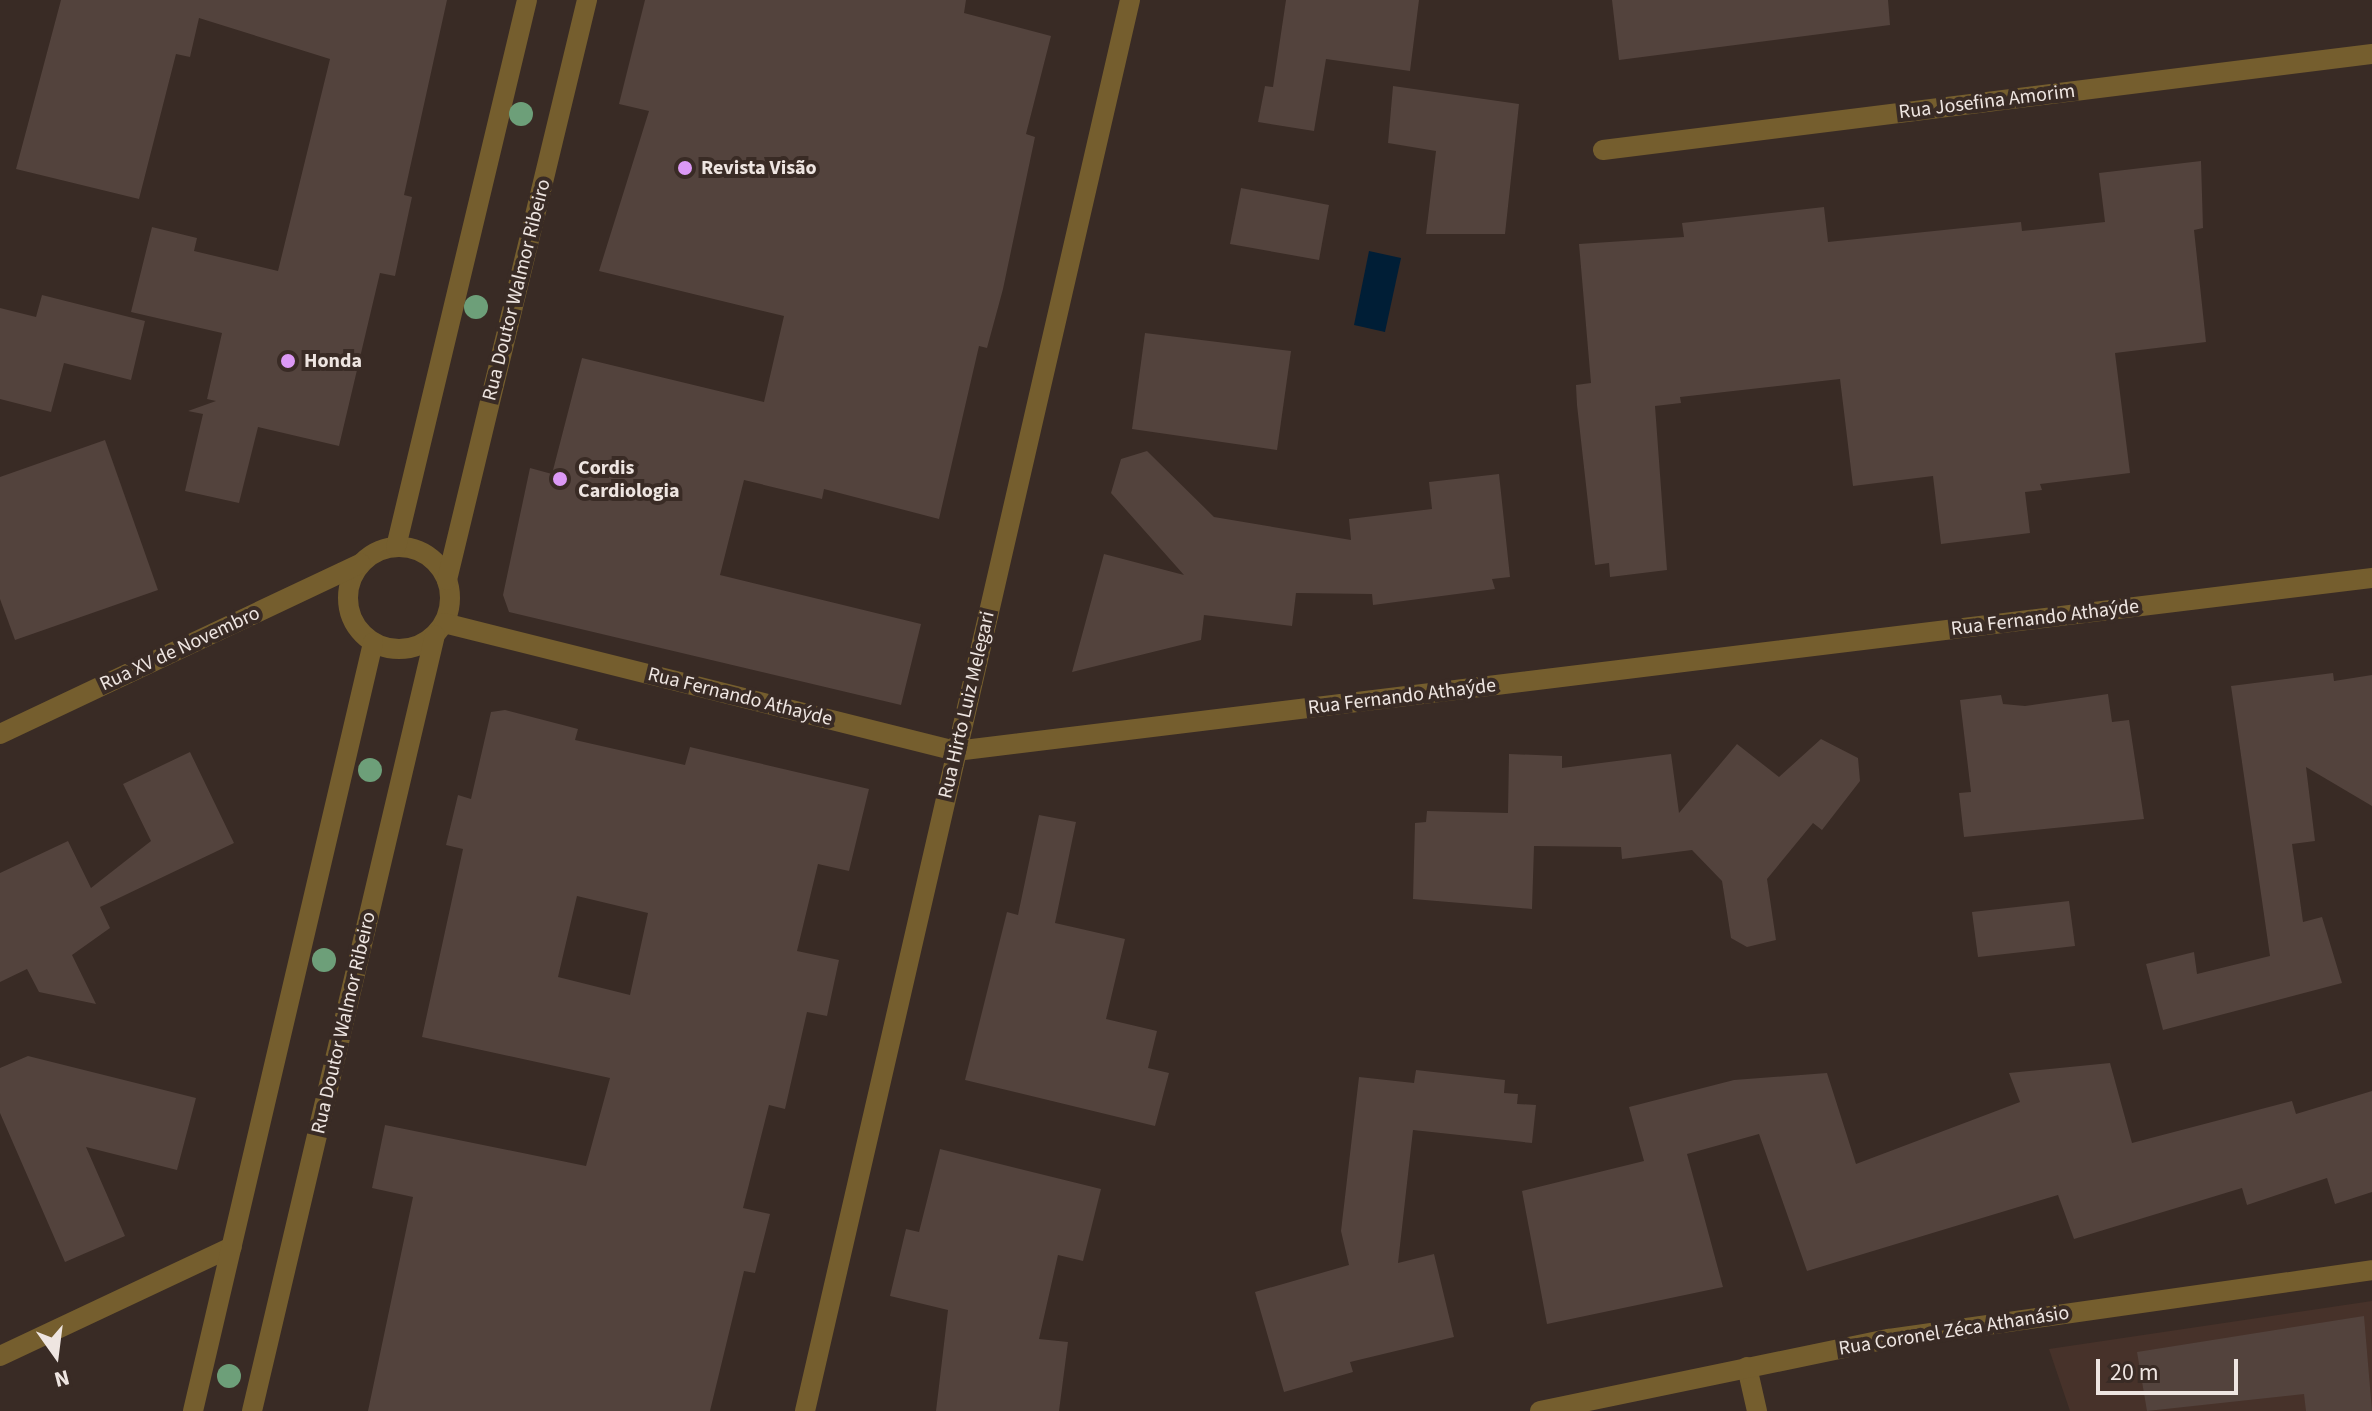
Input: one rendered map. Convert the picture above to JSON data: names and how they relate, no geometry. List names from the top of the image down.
{
  "streets": {
    "street": [
      "Rua Josefina Amorim",
      "Rua Doutor Walmor Ribeiro",
      "Rua Fernando Athaýde",
      "Rua XV de Novembro",
      "Rua Hirto Luiz Melegari",
      "Rua Coronel Zéca Athanásio"
    ]
  },
  "crossings": [
    ["Rua Doutor Walmor Ribeiro", "Rua Fernando Athaýde"],
    ["Rua Doutor Walmor Ribeiro", "Rua XV de Novembro"],
    ["Rua Fernando Athaýde", "Rua XV de Novembro"],
    ["Rua Fernando Athaýde", "Rua Hirto Luiz Melegari"]
  ],
  "places": ["Revista Visão", "Honda", "Cordis Cardiologia"],
  "scale_bar": "20 m",
  "north": "bottom"
}
